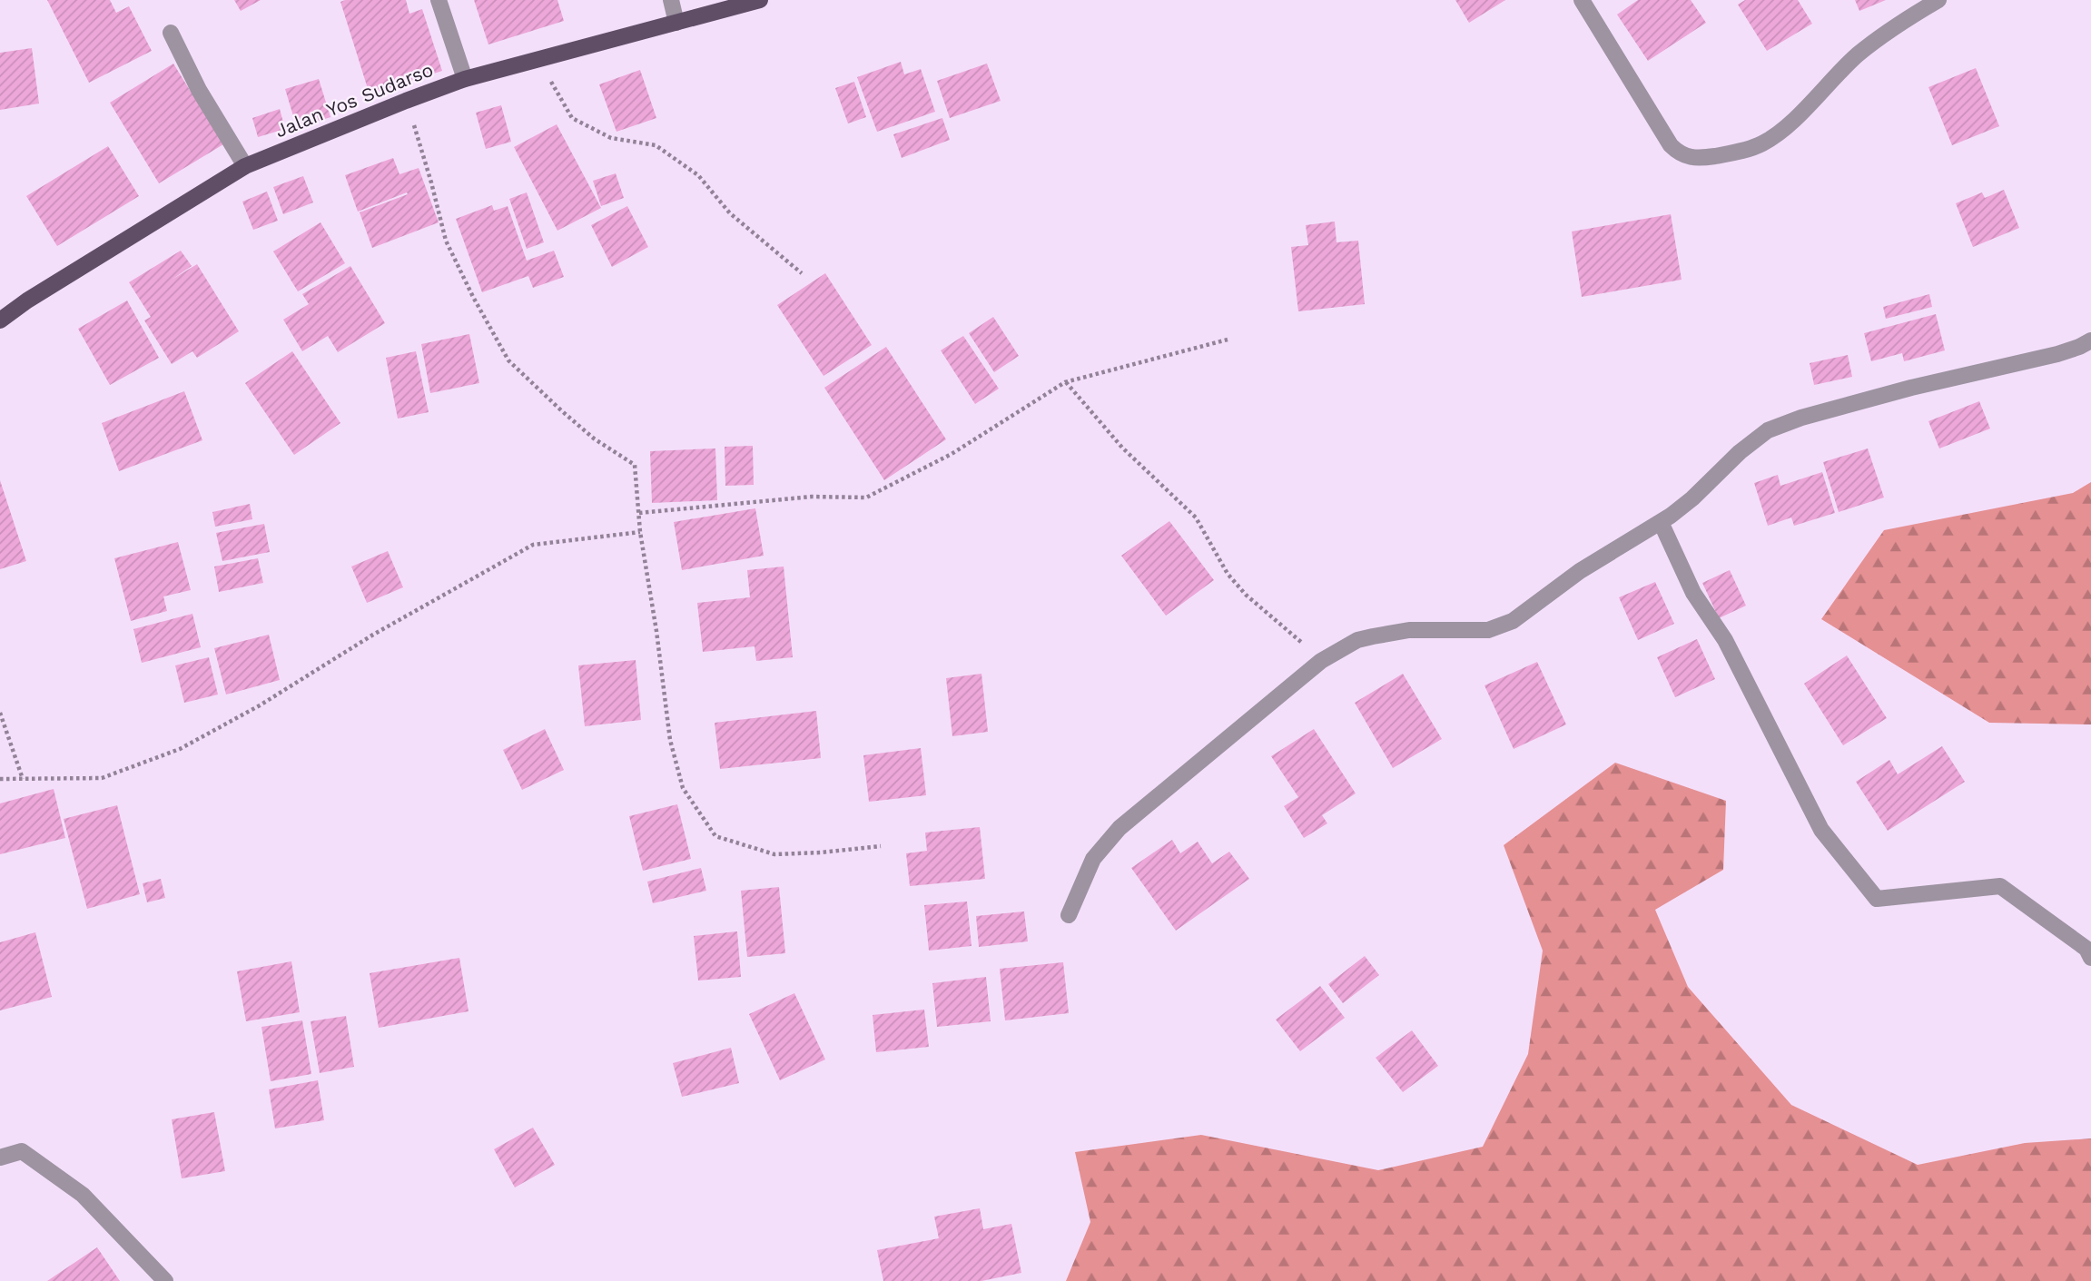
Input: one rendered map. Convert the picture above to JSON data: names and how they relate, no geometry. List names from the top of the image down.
{
  "streets": {
    "main road": ["Jalan Yos Sudarso"]
  }
}
